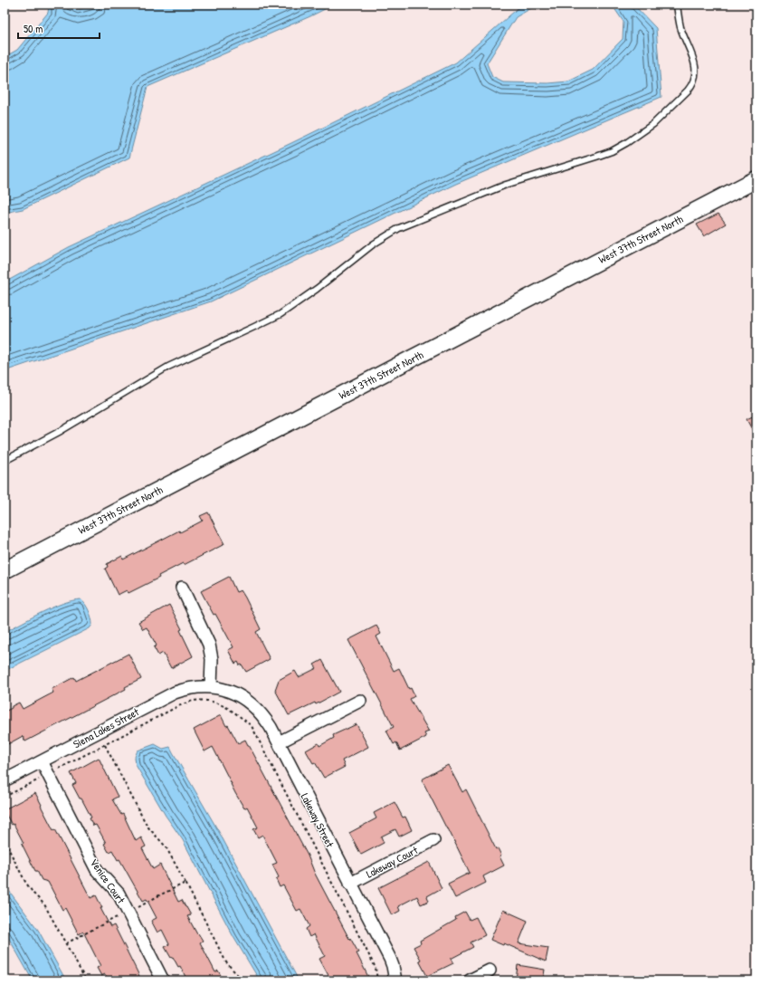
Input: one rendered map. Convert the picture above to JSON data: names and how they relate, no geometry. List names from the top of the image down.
{
  "streets": {
    "street": [
      "West 37th Street North",
      "Siena Lakes Street",
      "Lakeway Street",
      "Lakeway Court",
      "Venice Court"
    ]
  },
  "crossings": [
    ["Siena Lakes Street", "Lakeway Street"],
    ["Siena Lakes Street", "Venice Court"],
    ["Lakeway Street", "Lakeway Court"]
  ],
  "scale_bar": "50 m"
}
